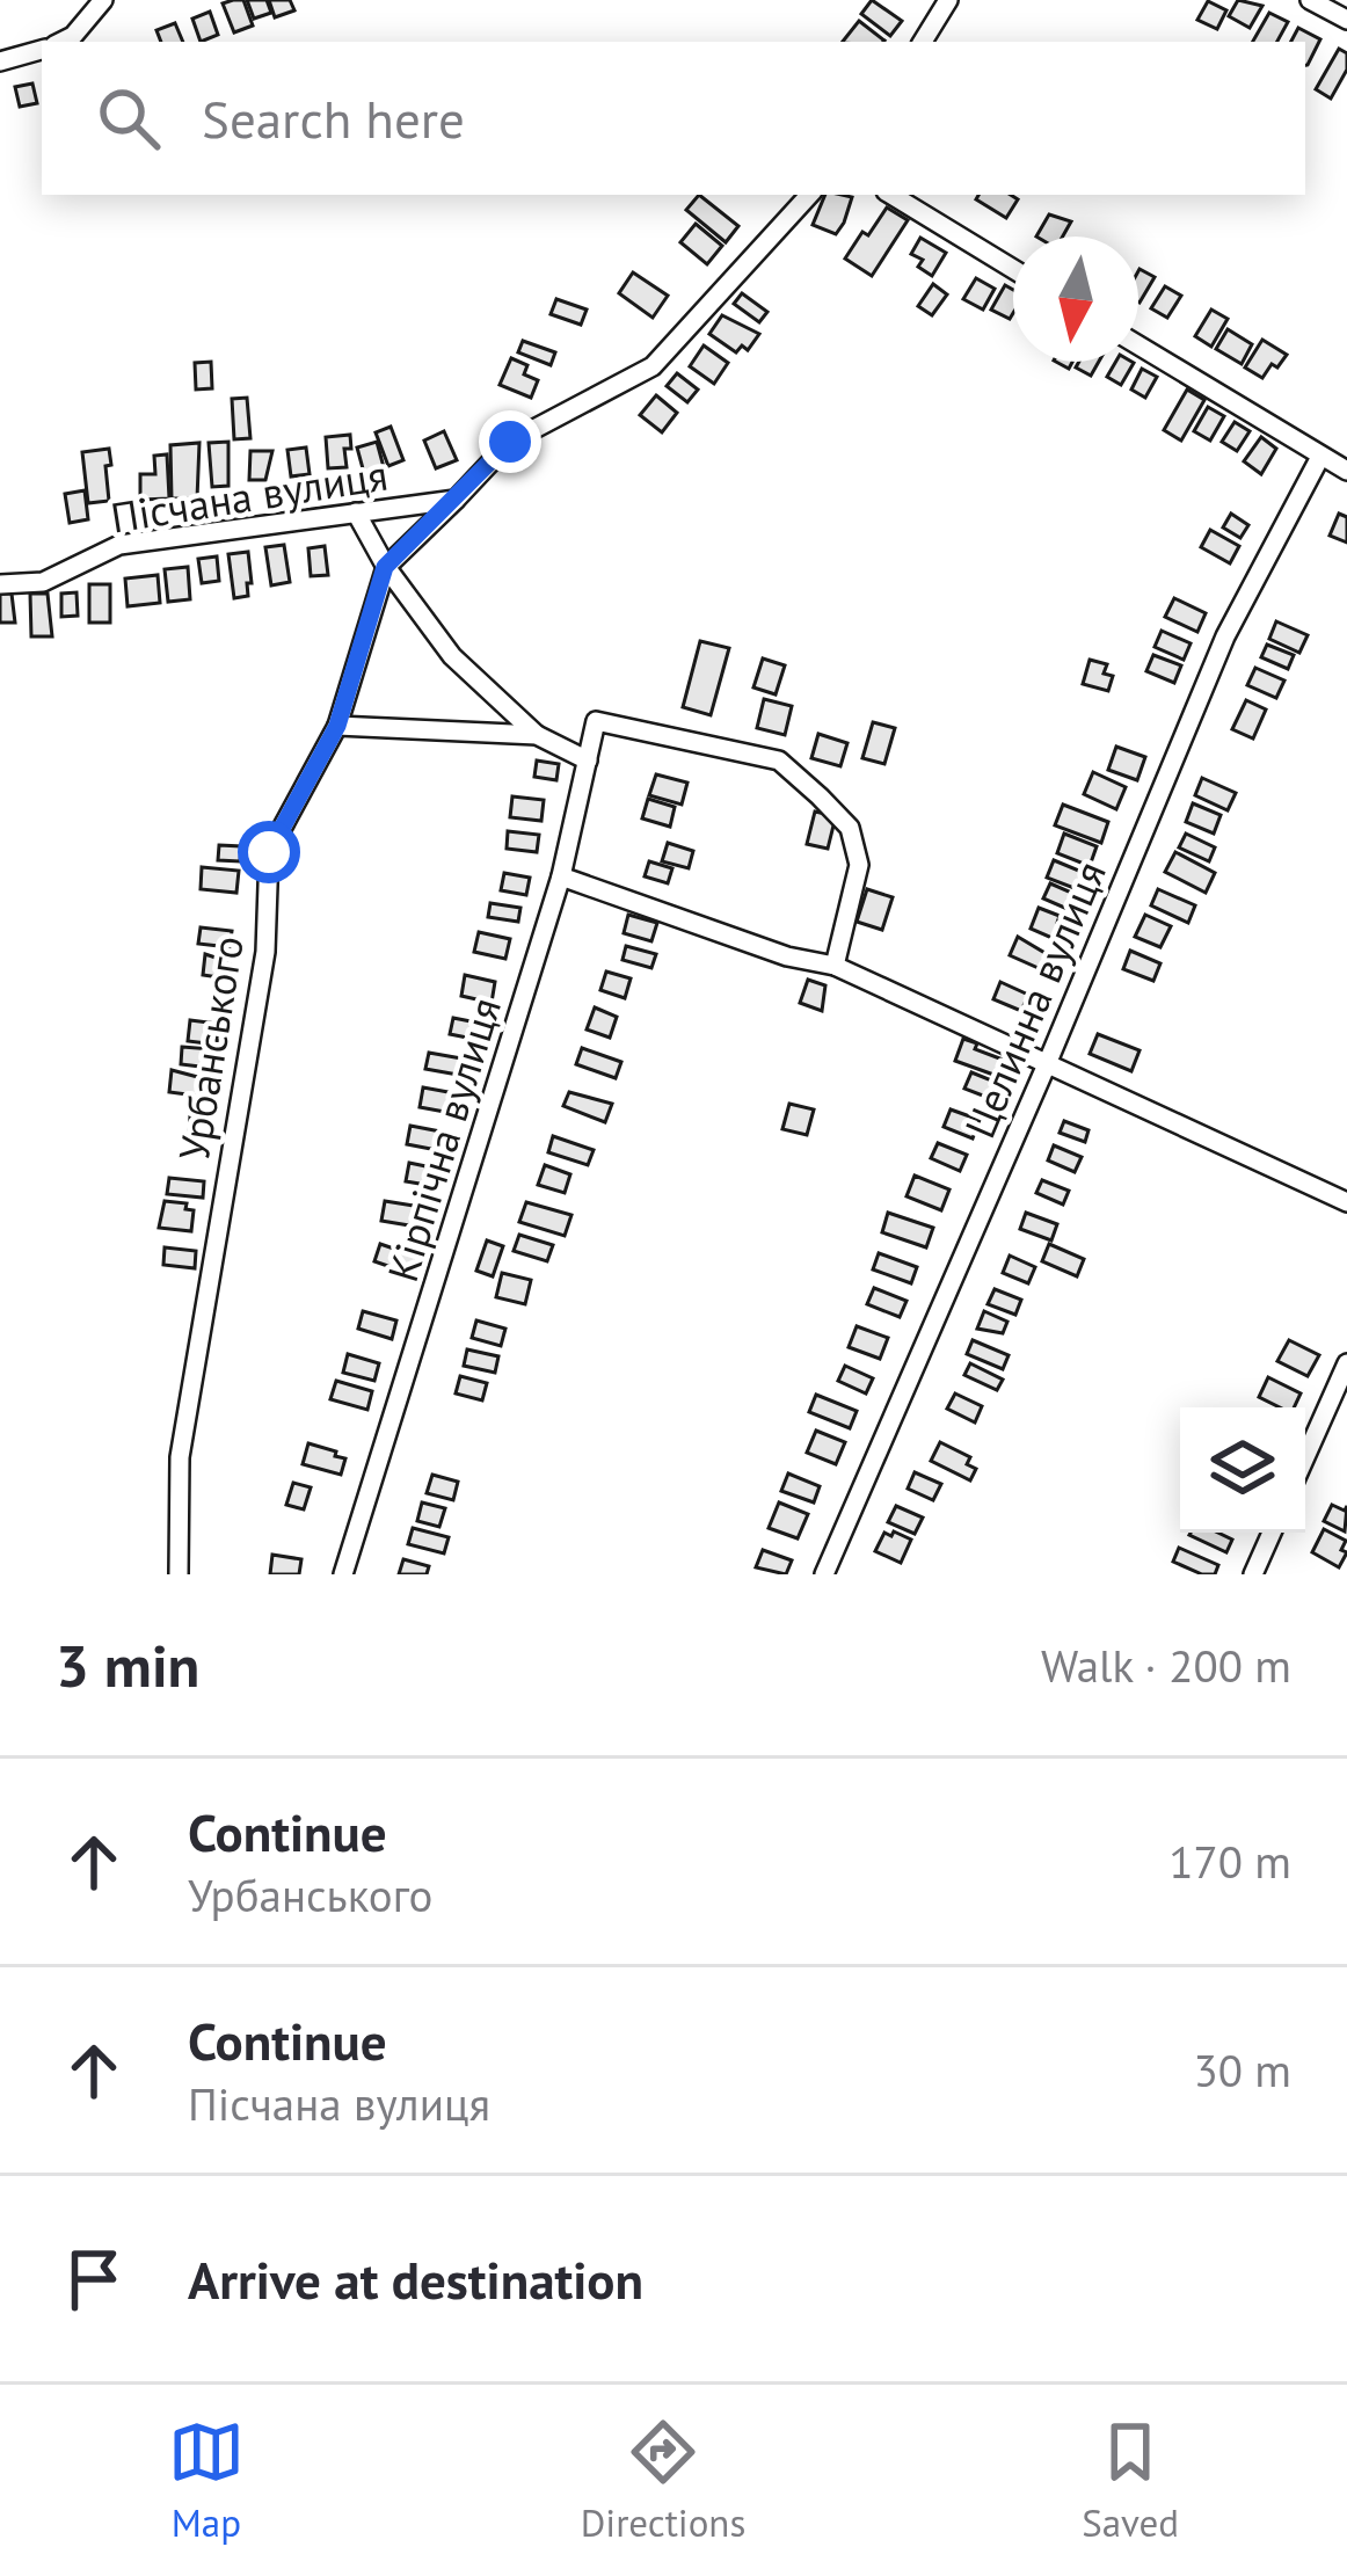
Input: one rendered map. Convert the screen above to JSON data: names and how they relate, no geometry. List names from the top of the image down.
{
  "streets": {
    "street": [
      "Пiсчана вулиця",
      "Целинна вулиця",
      "Урбанського",
      "Кiрпiчна вулиця"
    ]
  },
  "crossings": [
    ["Пiсчана вулиця", "Урбанського"]
  ],
  "north": "bottom",
  "page": {
    "search": "Search here",
    "heading": ["3 min", "Walk · 200 m"],
    "list": [
      ["Continue", "Урбанського", "170 m"],
      ["Continue", "Пiсчана вулиця", "30 m"],
      "Arrive at destination"
    ],
    "nav": ["Map", "Directions", "Saved"]
  }
}
